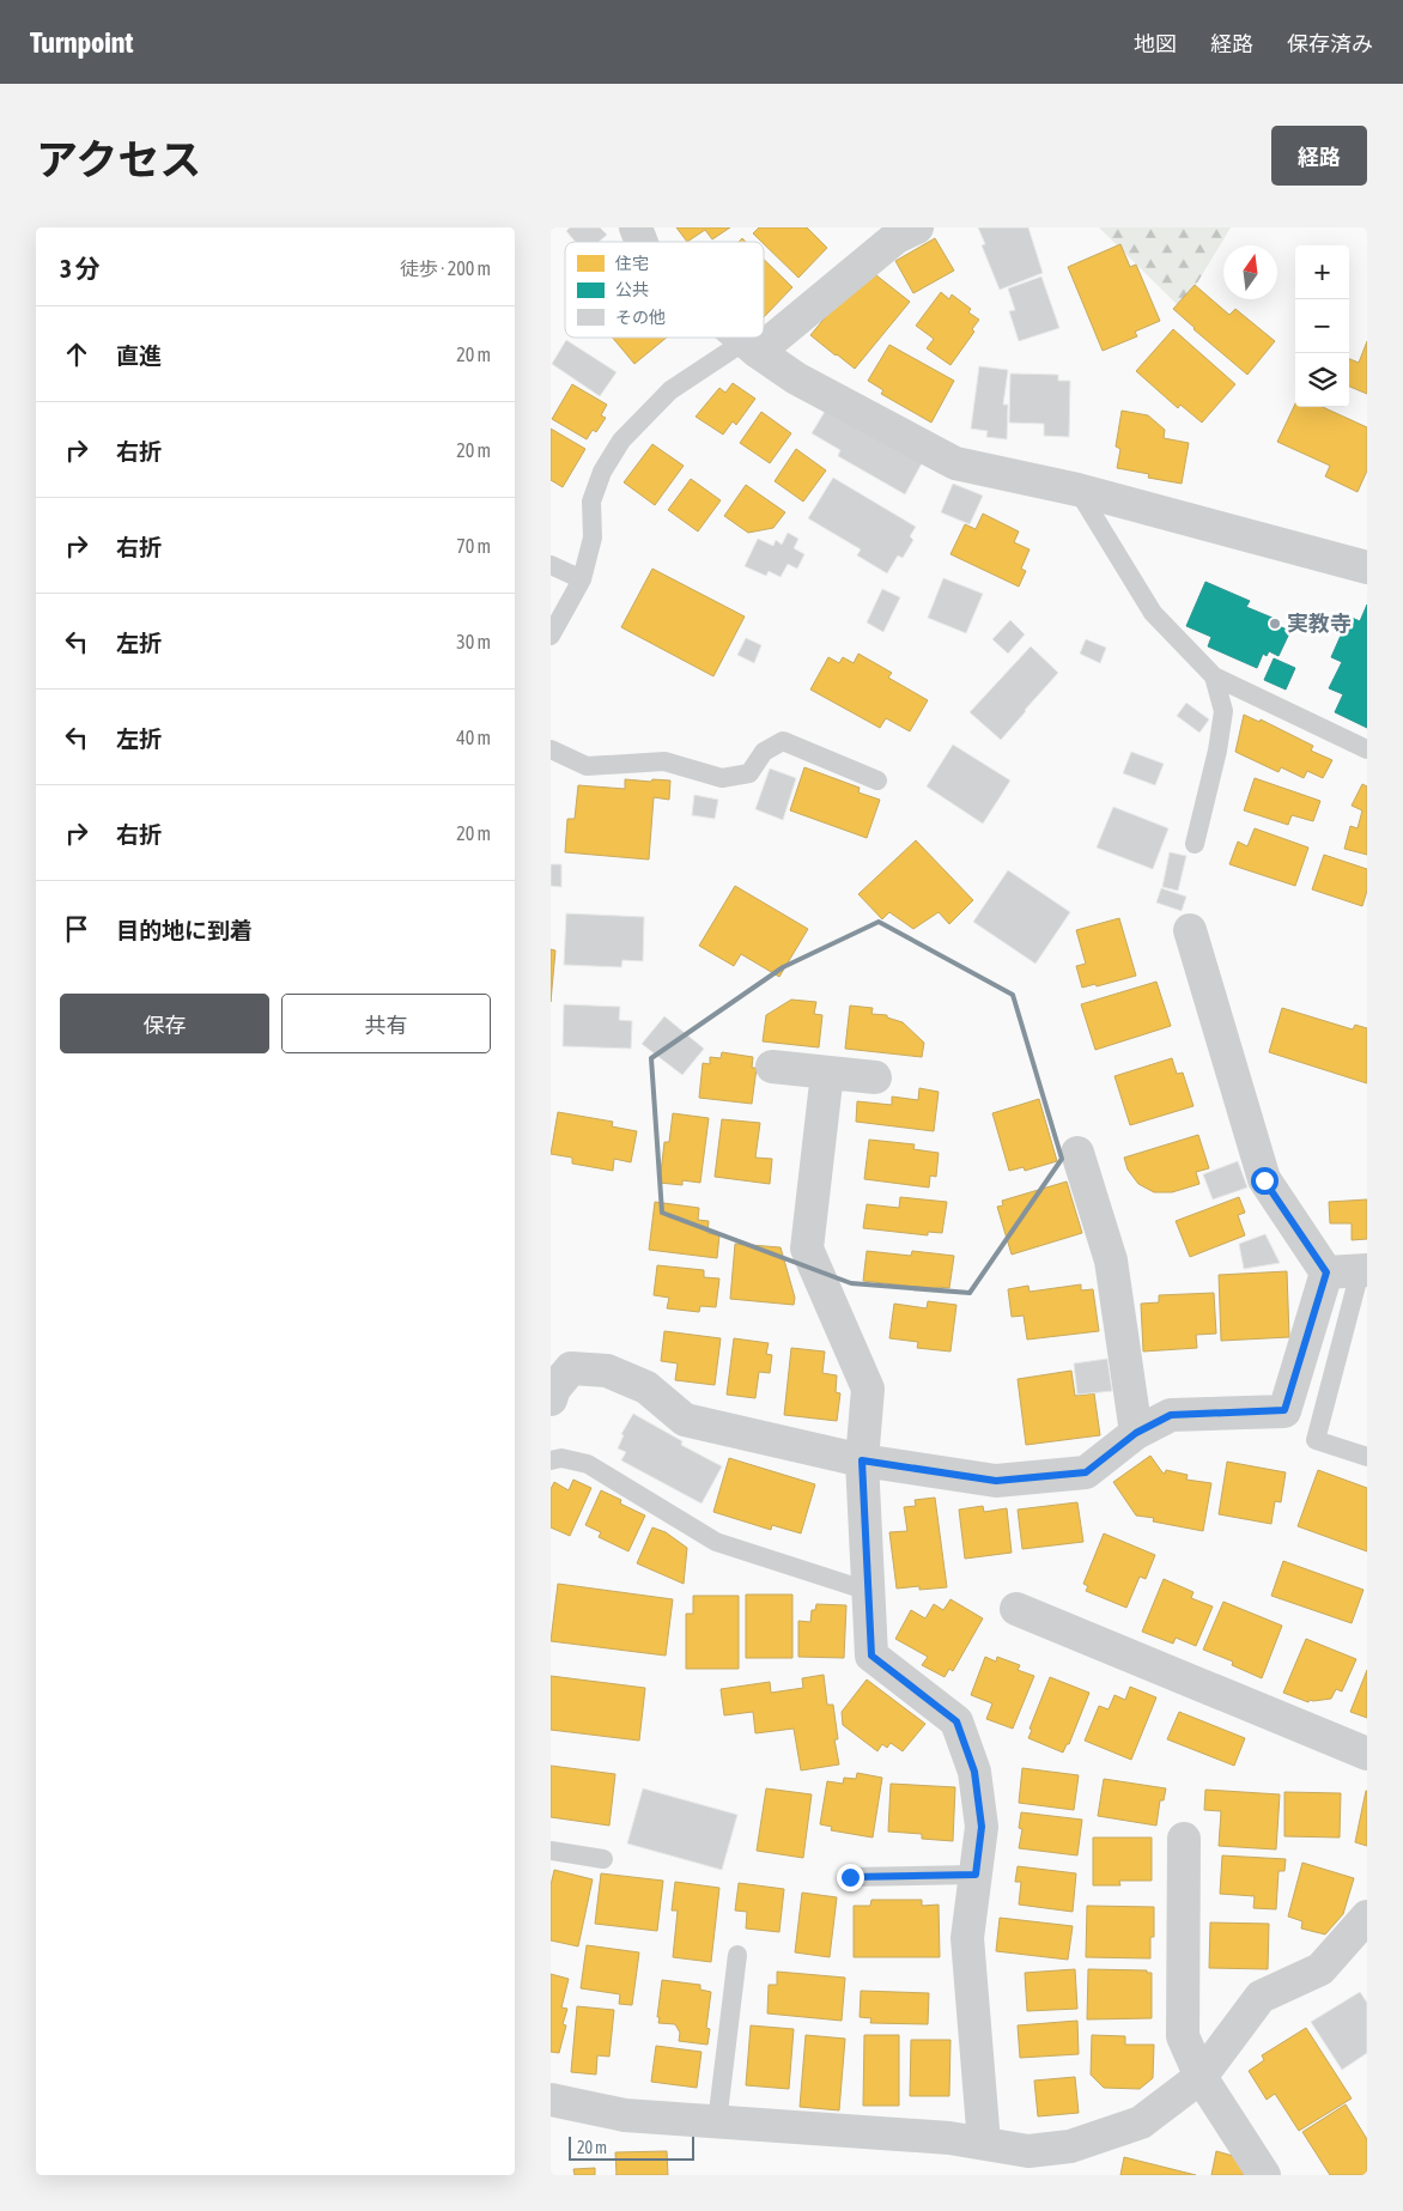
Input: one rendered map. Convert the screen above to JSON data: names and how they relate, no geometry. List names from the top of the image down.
{
  "places": ["実教寺"],
  "legend": ["住宅", "公共", "その他"],
  "scale_bar": "20 m",
  "north": "top",
  "page": {
    "header": "Turnpoint",
    "nav": ["地図", "経路", "保存済み"],
    "title": "アクセス",
    "buttons": [
      "経路",
      ["保存", "共有"]
    ],
    "heading": ["3 分", "徒歩 · 200 m"],
    "map_buttons": ["+", "−"],
    "list": [
      ["直進", "20 m"],
      ["右折", "20 m"],
      ["右折", "70 m"],
      ["左折", "30 m"],
      ["左折", "40 m"],
      ["右折", "20 m"],
      "目的地に到着"
    ],
    "scale": "20 m"
  }
}
